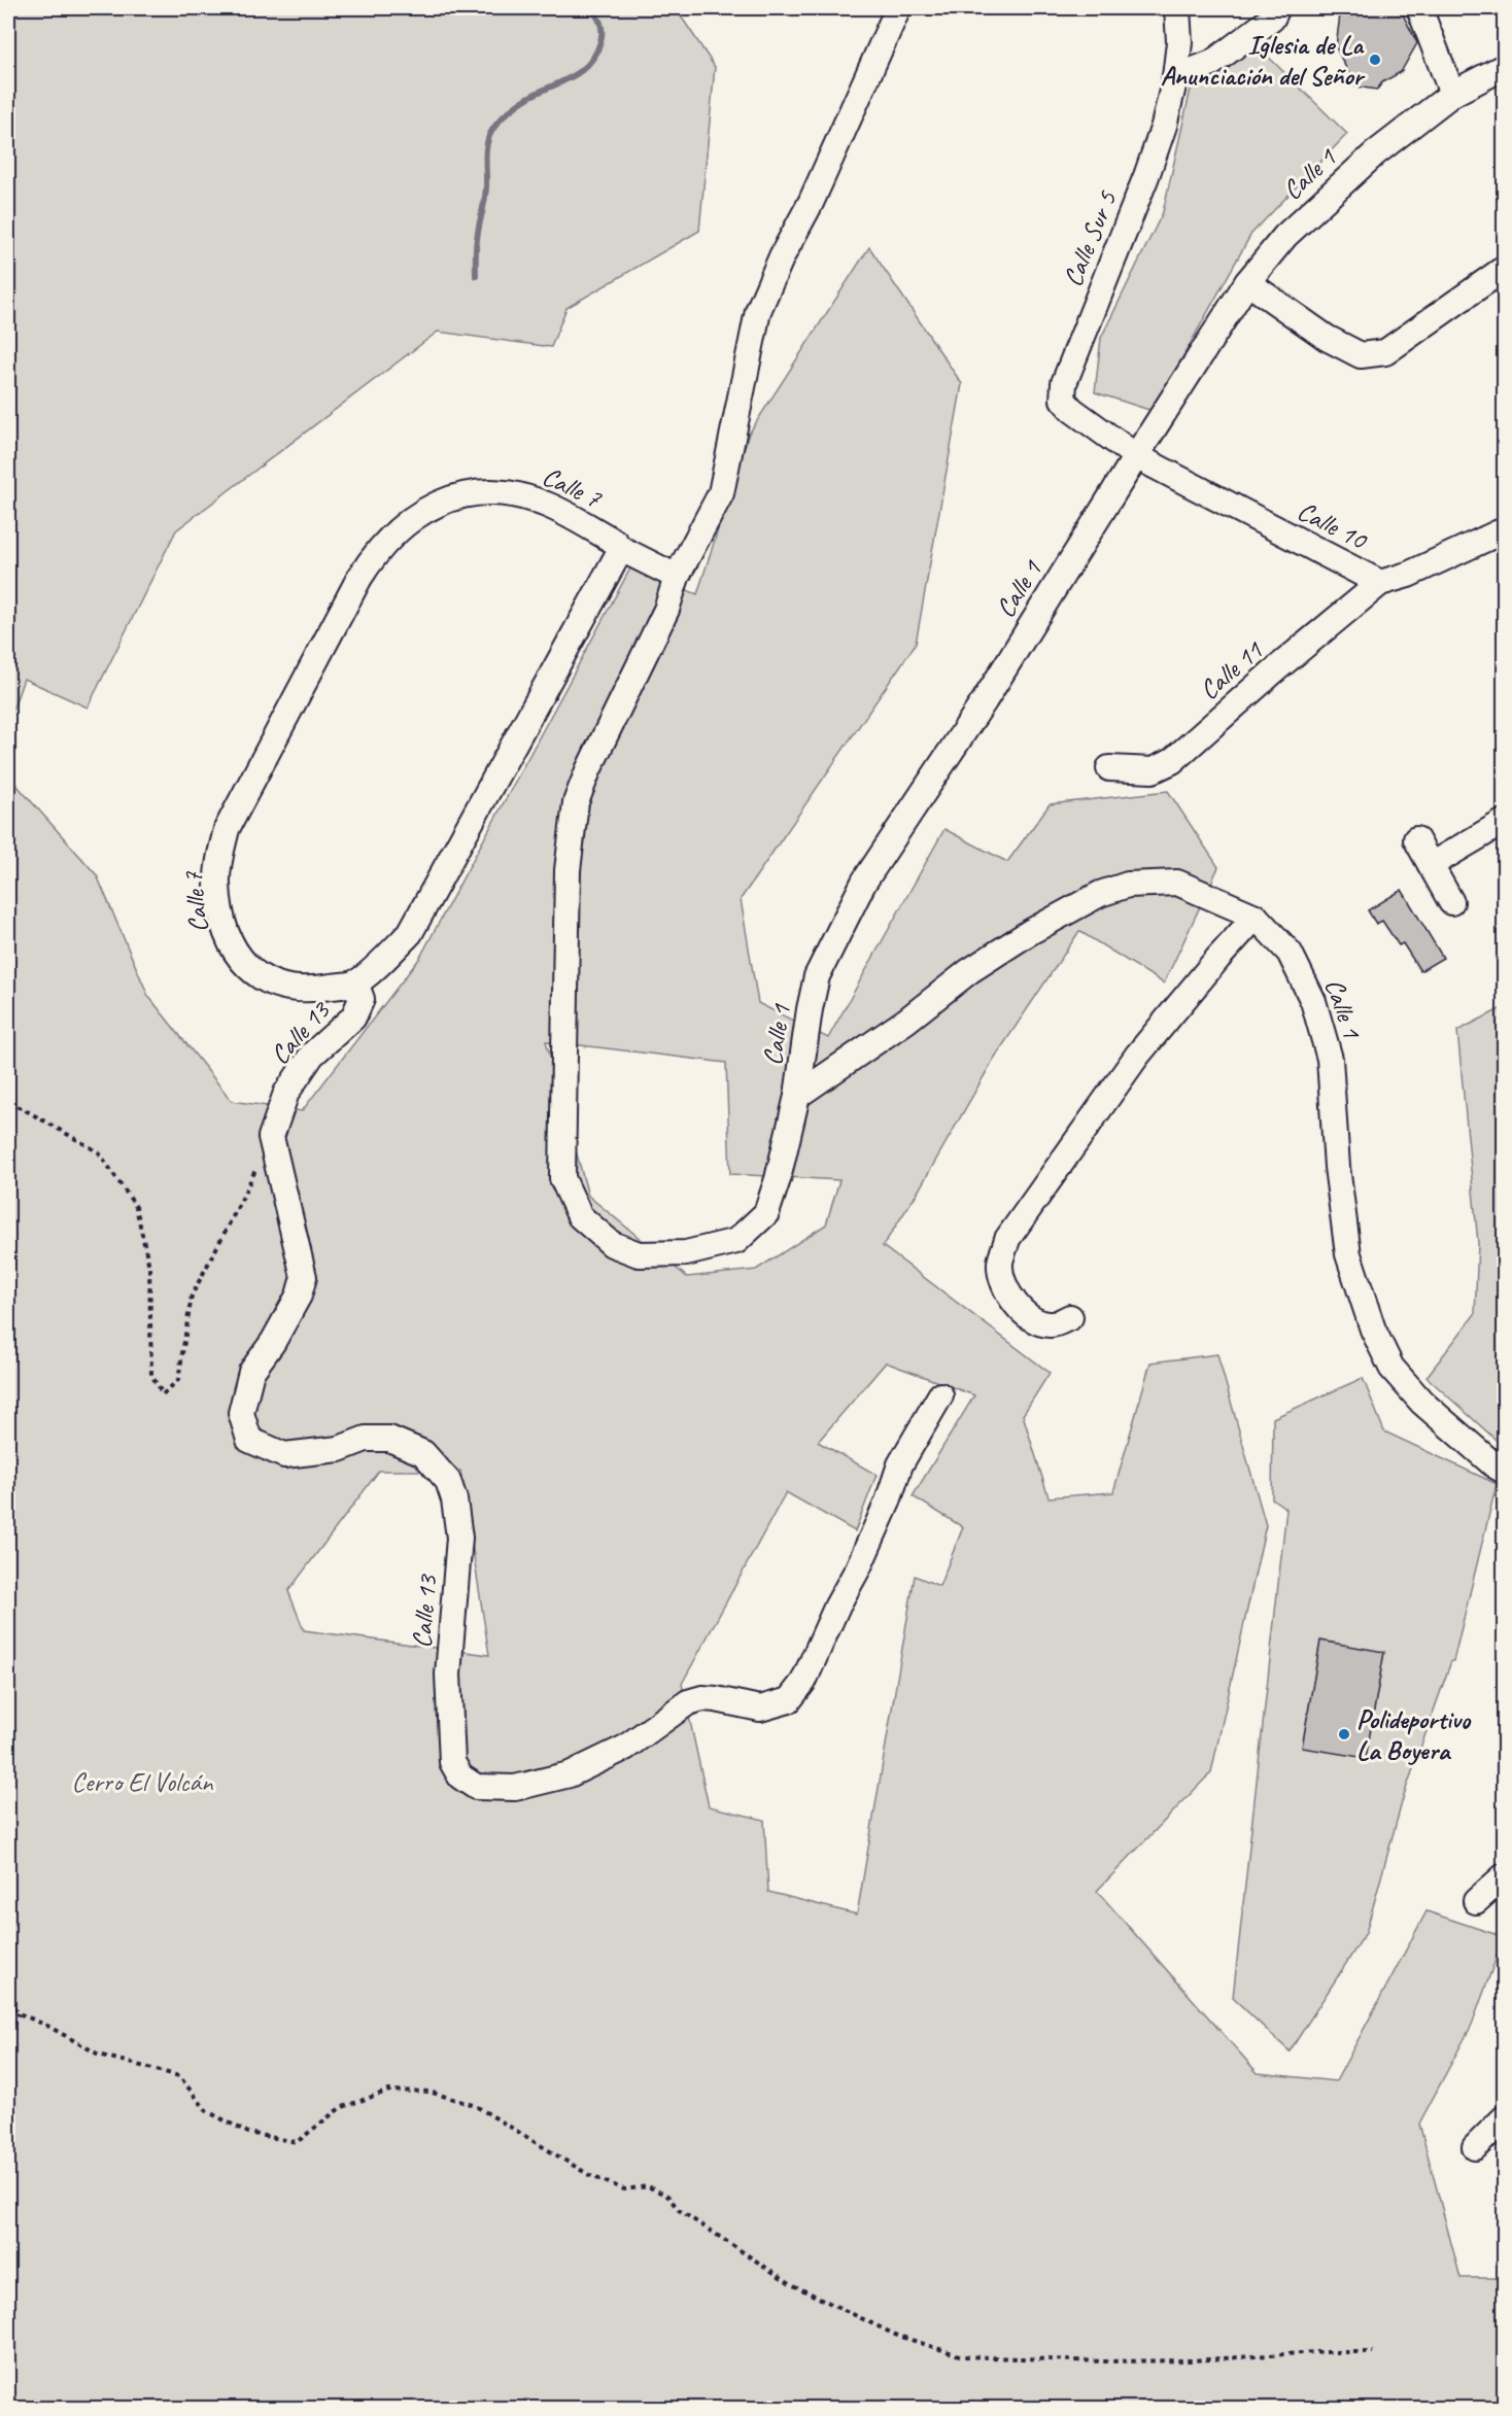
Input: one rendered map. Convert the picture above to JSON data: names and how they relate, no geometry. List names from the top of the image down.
{
  "streets": {
    "street": [
      "Calle 1",
      "Calle Sur 5",
      "Calle 7",
      "Calle 10",
      "Calle 11",
      "Calle 13"
    ]
  },
  "crossings": [
    ["Calle 1", "Calle Sur 5"],
    ["Calle 1", "Calle 10"],
    ["Calle Sur 5", "Calle 10"],
    ["Calle 7", "Calle 13"],
    ["Calle 10", "Calle 11"]
  ],
  "parks": ["Cerro El Volcán"],
  "places": ["Iglesia de La Anunciación del Señor", "Polideportivo La Boyera"]
}
